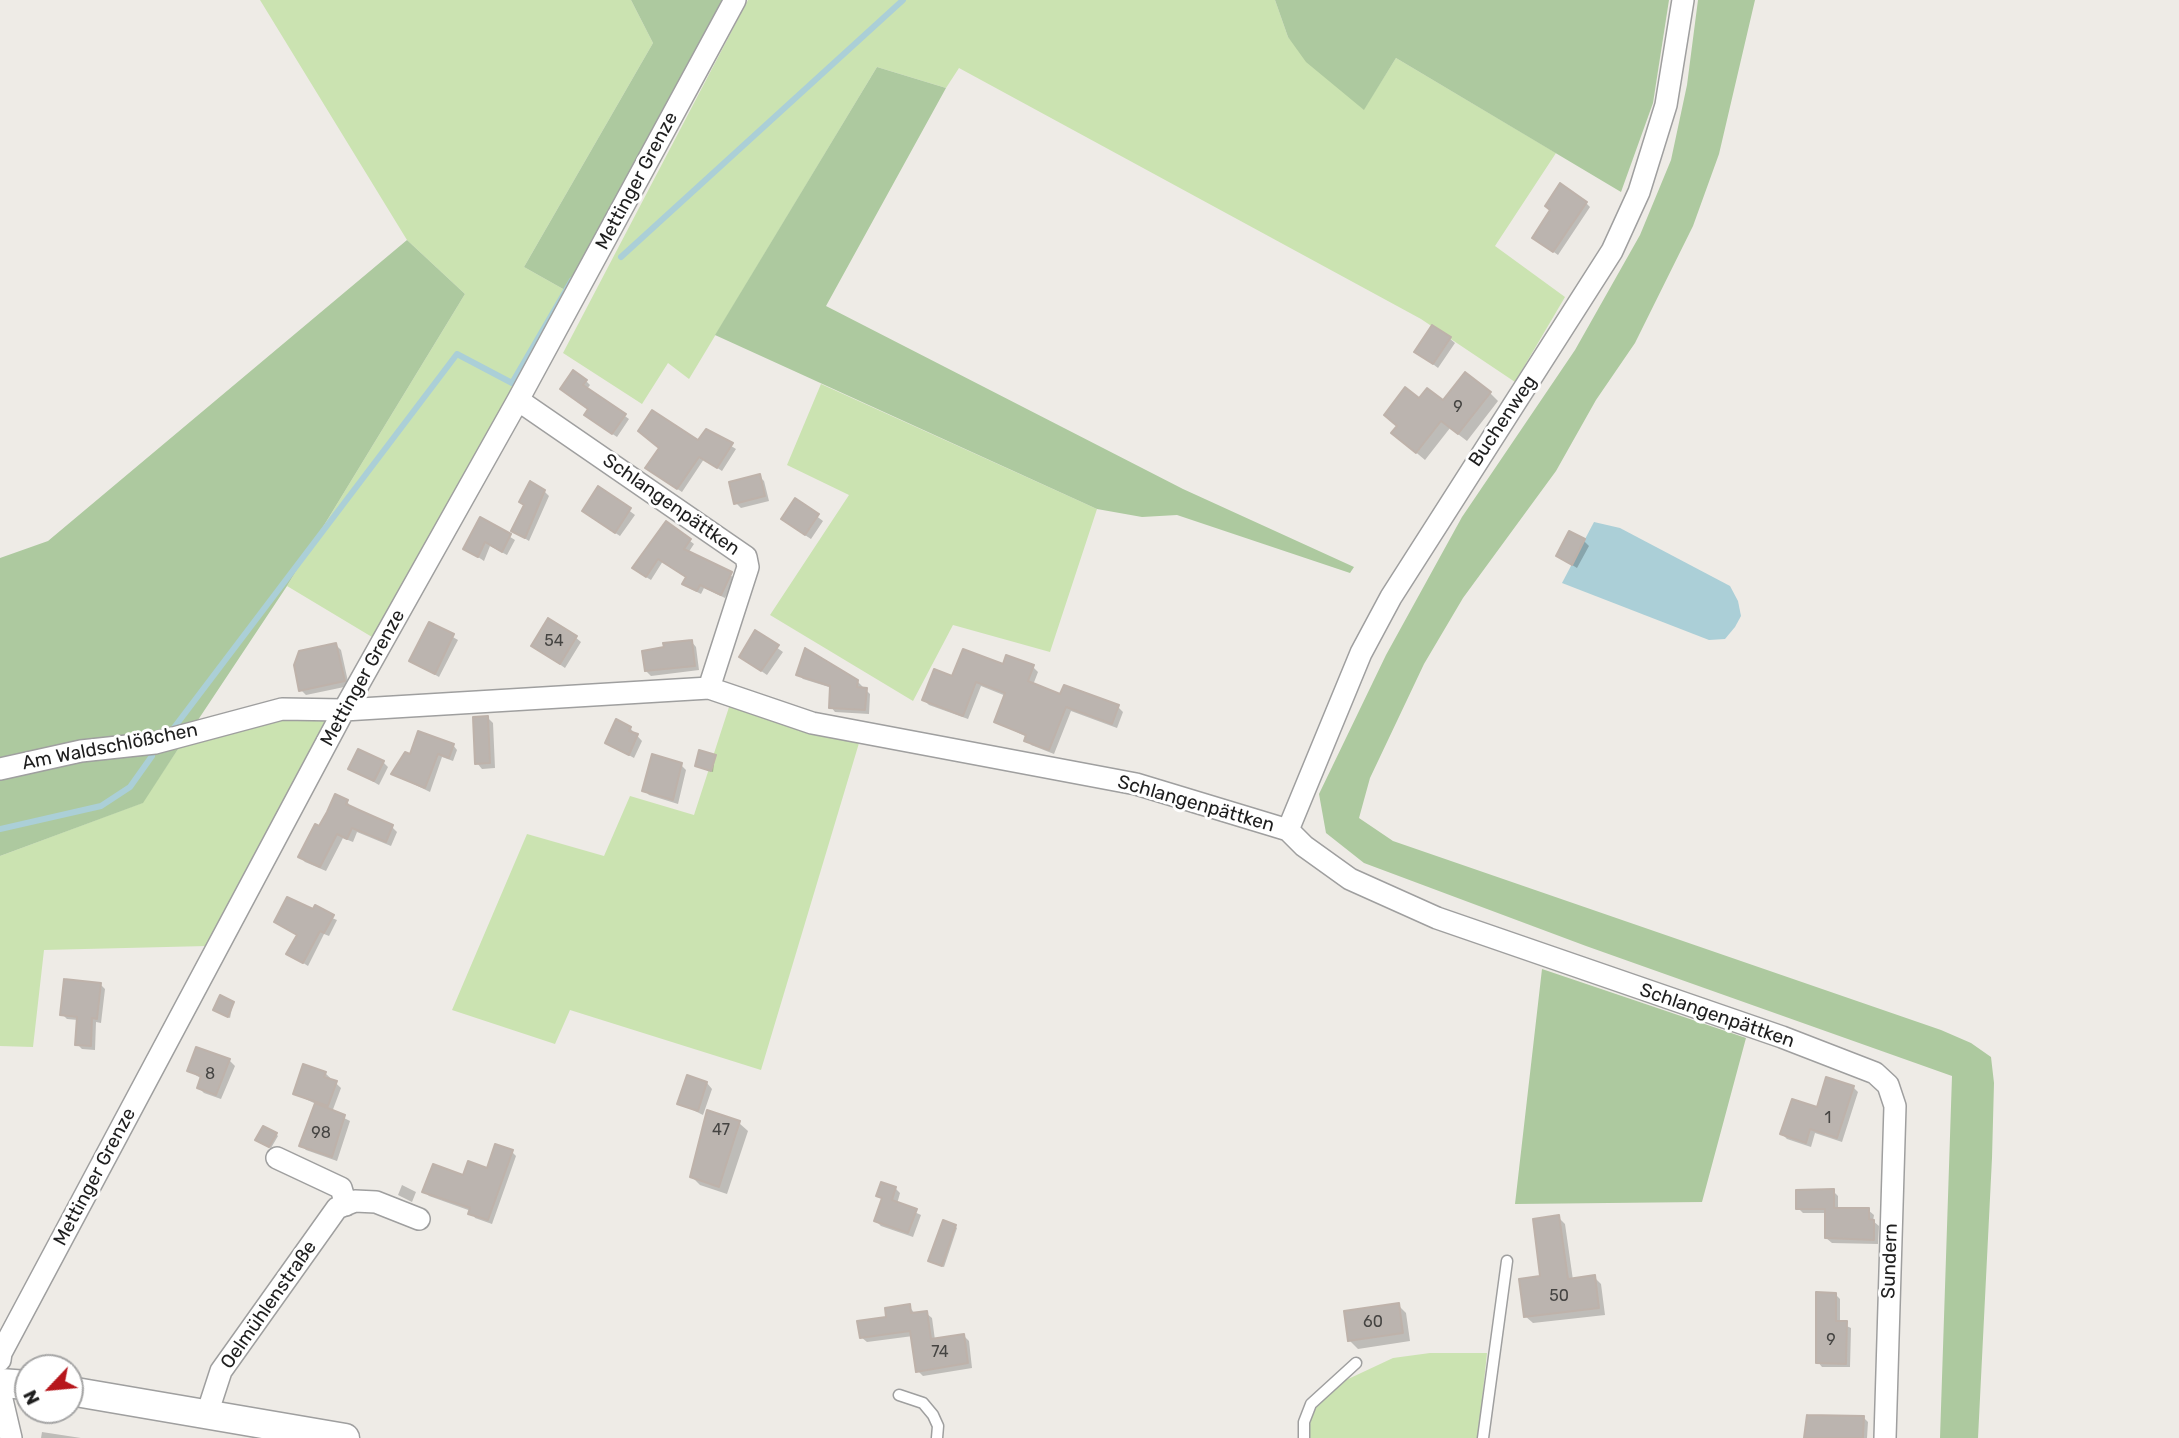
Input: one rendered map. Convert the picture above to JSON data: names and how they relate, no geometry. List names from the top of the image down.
{
  "streets": {
    "street": [
      "Mettinger Grenze",
      "Buchenweg",
      "Schlangenpättken",
      "Am Waldschlößchen",
      "Sundern",
      "Oelmühlenstraße"
    ]
  },
  "crossings": [
    ["Mettinger Grenze", "Schlangenpättken"],
    ["Mettinger Grenze", "Am Waldschlößchen"],
    ["Buchenweg", "Schlangenpättken"],
    ["Schlangenpättken", "Am Waldschlößchen"],
    ["Schlangenpättken", "Sundern"]
  ],
  "house_numbers": [
    "9",
    "54",
    "8",
    "1",
    "47",
    "98",
    "50",
    "60",
    "9",
    "74"
  ],
  "north": "bottom left"
}
